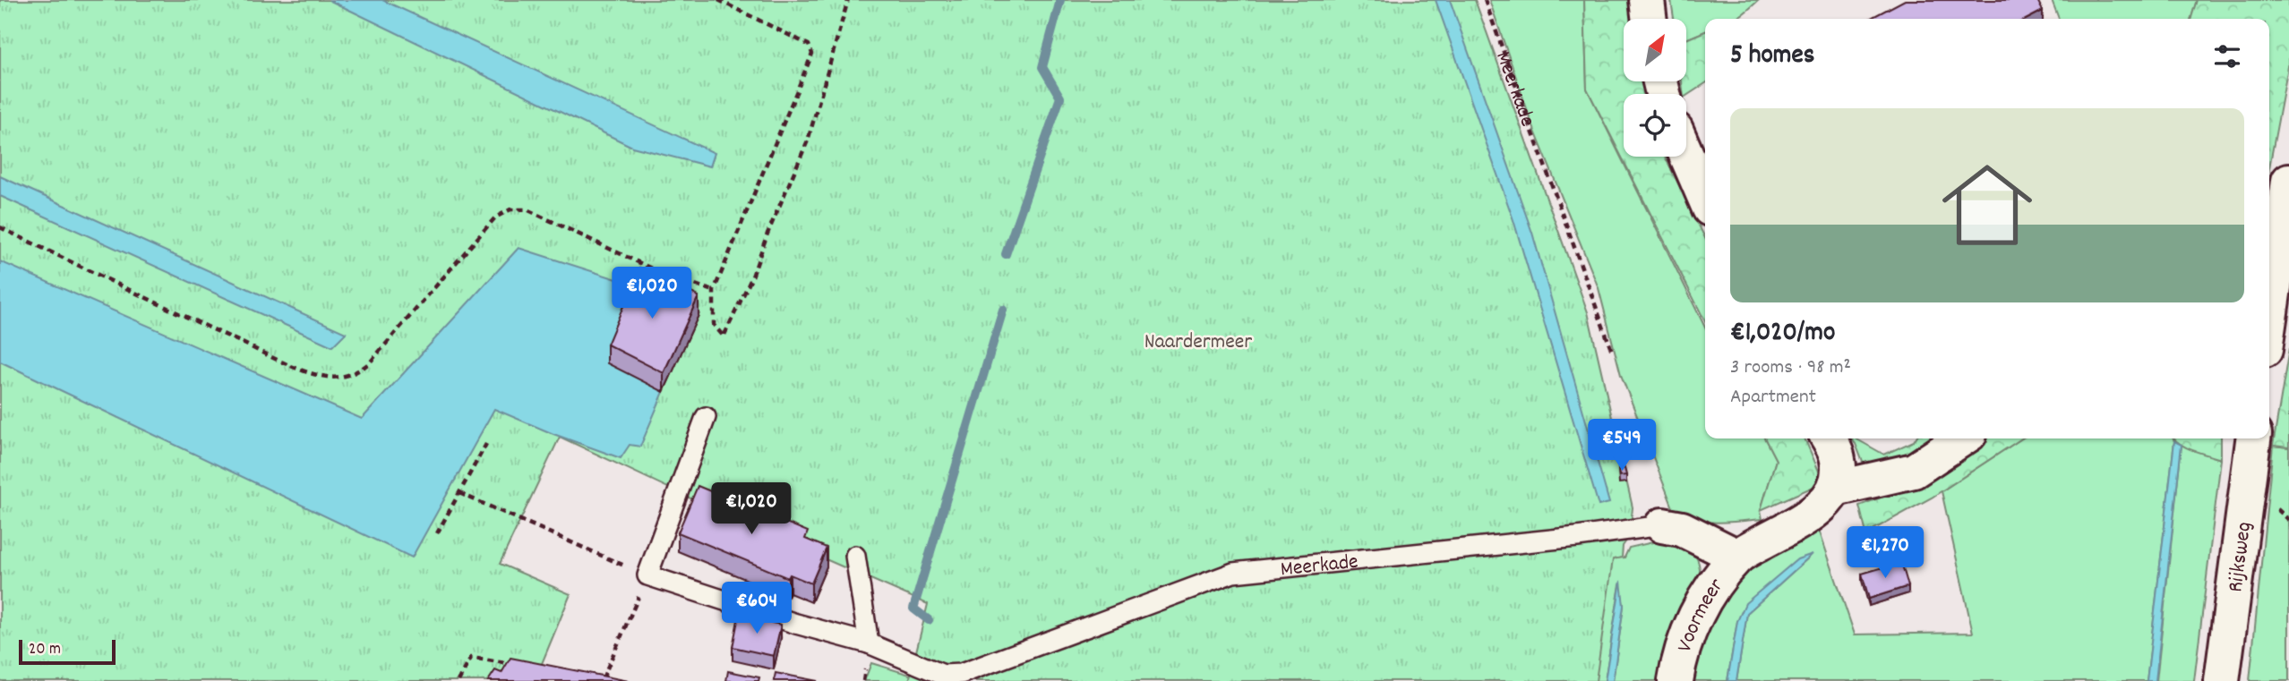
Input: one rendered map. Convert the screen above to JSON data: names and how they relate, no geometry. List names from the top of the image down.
{
  "streets": {
    "street": ["Meerkade", "Rijksweg", "Voormeer"]
  },
  "crossings": [
    ["Meerkade", "Voormeer"]
  ],
  "parks": ["Naardermeer"],
  "scale_bar": "20 m",
  "north": "top right",
  "page": {
    "heading": "5 homes",
    "list": [
      {
        "name": "€1,020/mo",
        "note": "3 rooms · 98 m² · Apartment"
      }
    ],
    "price": [
      "€1,020",
      "€549",
      "€1,020",
      "€1,270",
      "€604"
    ],
    "scale": "20 m"
  }
}
